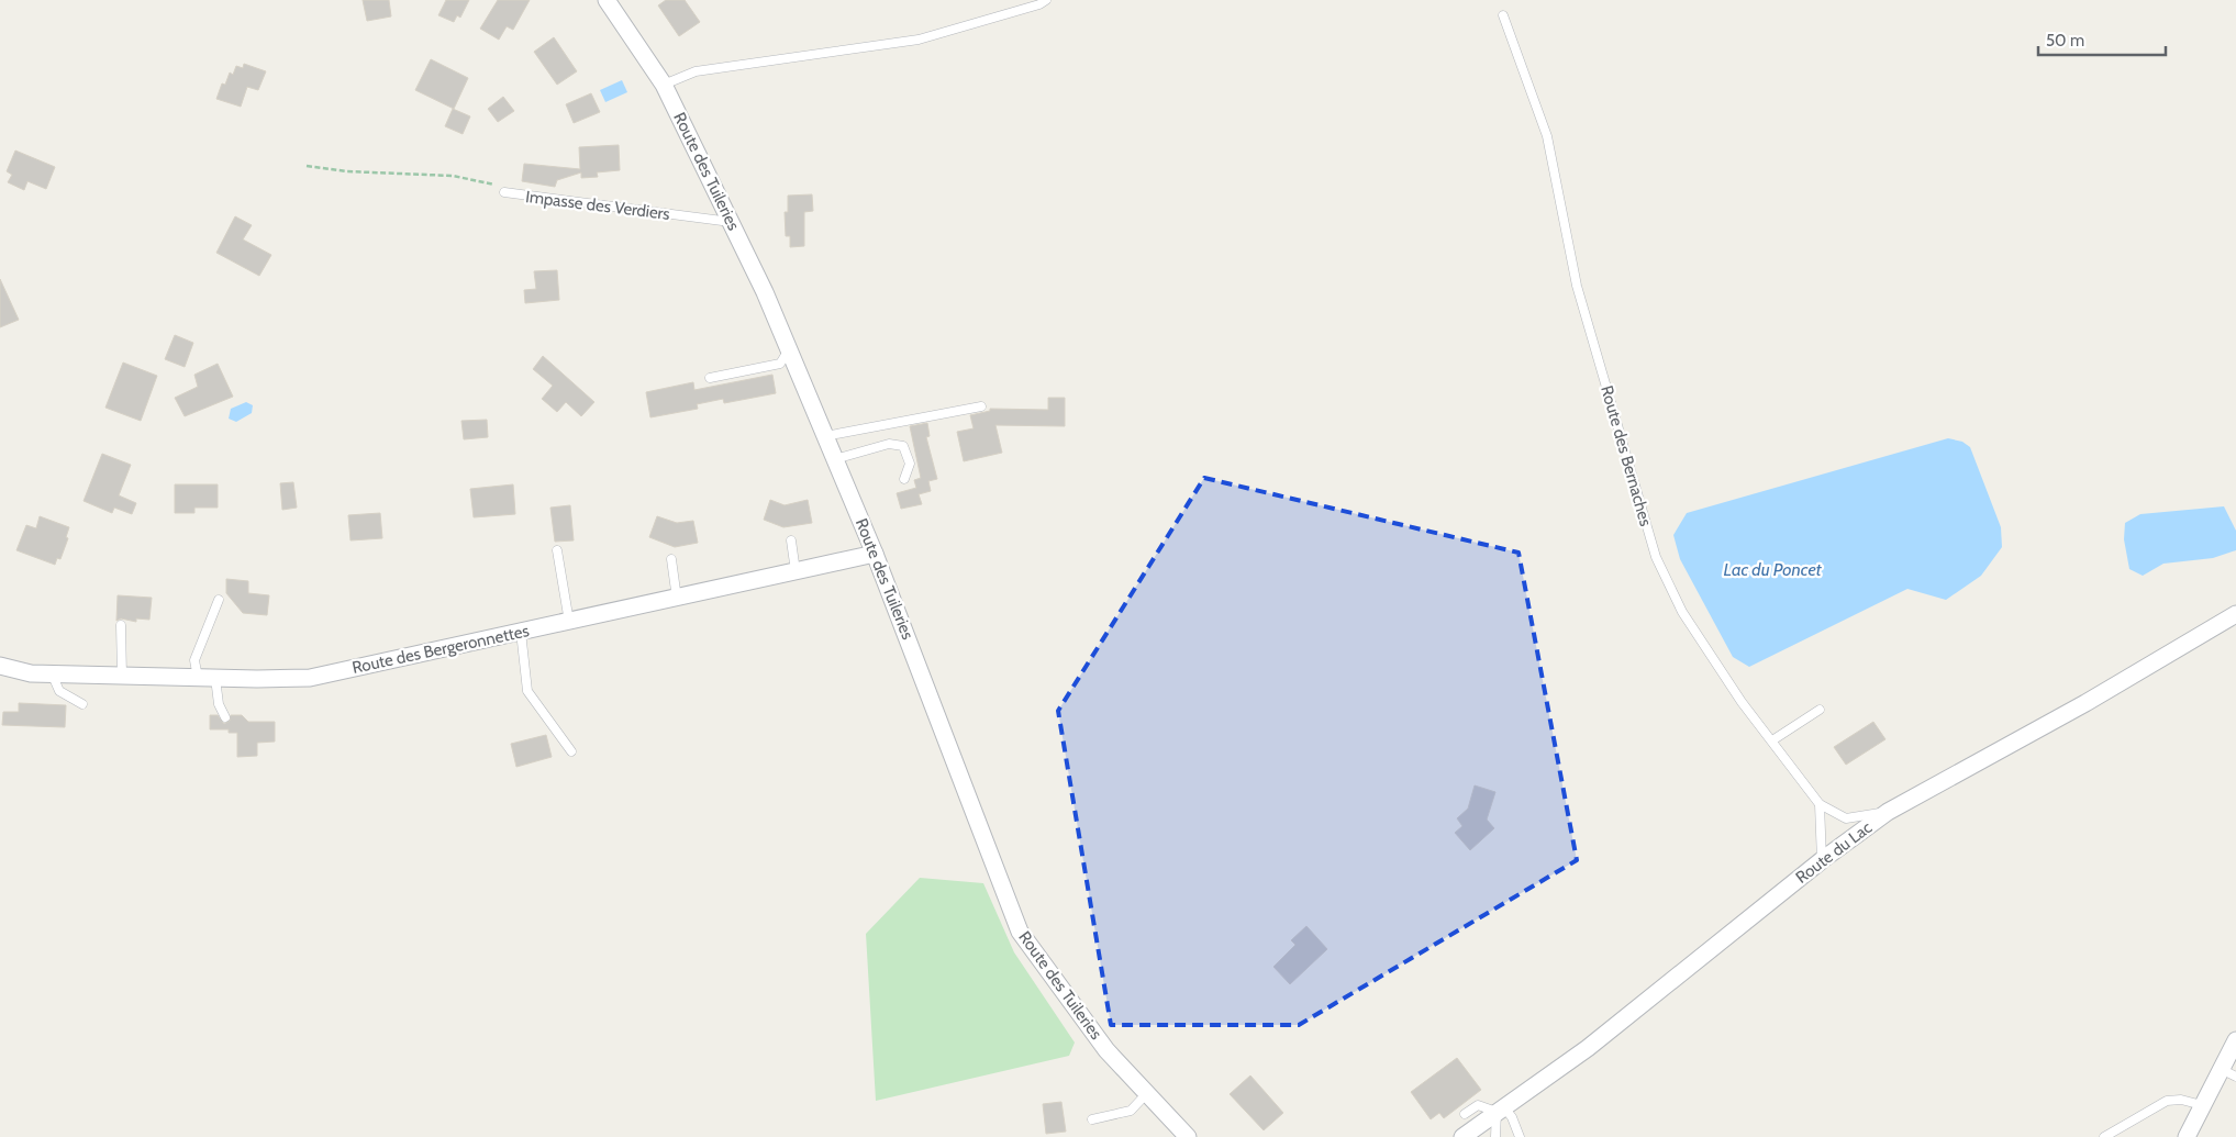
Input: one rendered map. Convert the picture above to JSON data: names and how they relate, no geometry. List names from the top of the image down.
{
  "streets": {
    "street": ["Route des Tuileries", "Route des Bergeronnettes", "Route du Lac"],
    "lane": ["Impasse des Verdiers", "Route des Bernaches"]
  },
  "crossings": [
    ["Route des Tuileries", "Impasse des Verdiers"],
    ["Route des Tuileries", "Route des Bergeronnettes"]
  ],
  "water": ["Lac du Poncet"],
  "scale_bar": "50 m"
}
